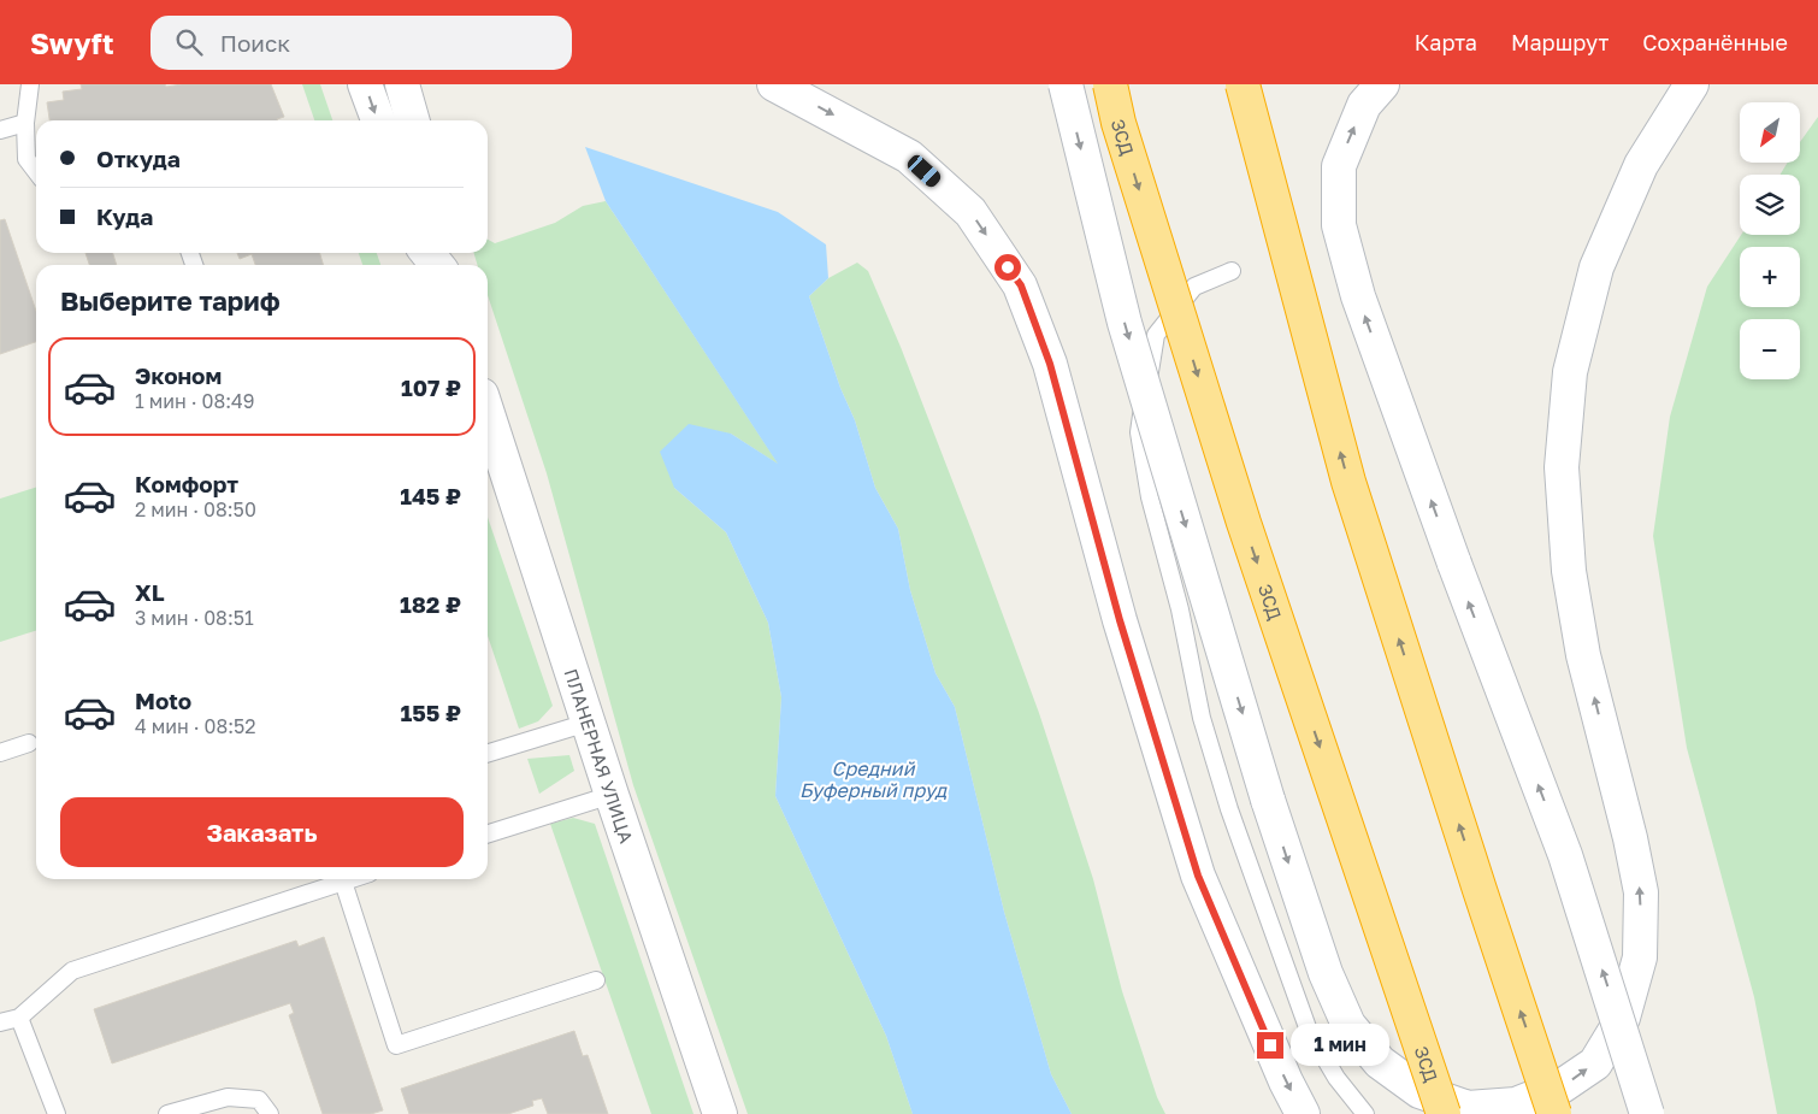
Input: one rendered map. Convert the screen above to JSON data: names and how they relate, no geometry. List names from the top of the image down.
{
  "streets": {
    "highway": ["ЗСД"],
    "main road": ["ПЛАНЕРНАЯ УЛИЦА"]
  },
  "water": ["Средний Буферный пруд"],
  "north": "bottom left",
  "page": {
    "header": "Swyft",
    "search": "Поиск",
    "nav": ["Карта", "Маршрут", "Сохранённые"],
    "map_buttons": ["+", "−"],
    "banner": ["Откуда", "Куда"],
    "heading": "Выберите тариф",
    "list": [
      {
        "name": "Эконом",
        "note": "1 мин · 08:49",
        "value": "107 ₽"
      },
      {
        "name": "Комфорт",
        "note": "2 мин · 08:50",
        "value": "145 ₽"
      },
      {
        "name": "XL",
        "note": "3 мин · 08:51",
        "value": "182 ₽"
      },
      {
        "name": "Moto",
        "note": "4 мин · 08:52",
        "value": "155 ₽"
      }
    ],
    "buttons": "Заказать",
    "bubble": "1 мин"
  }
}
